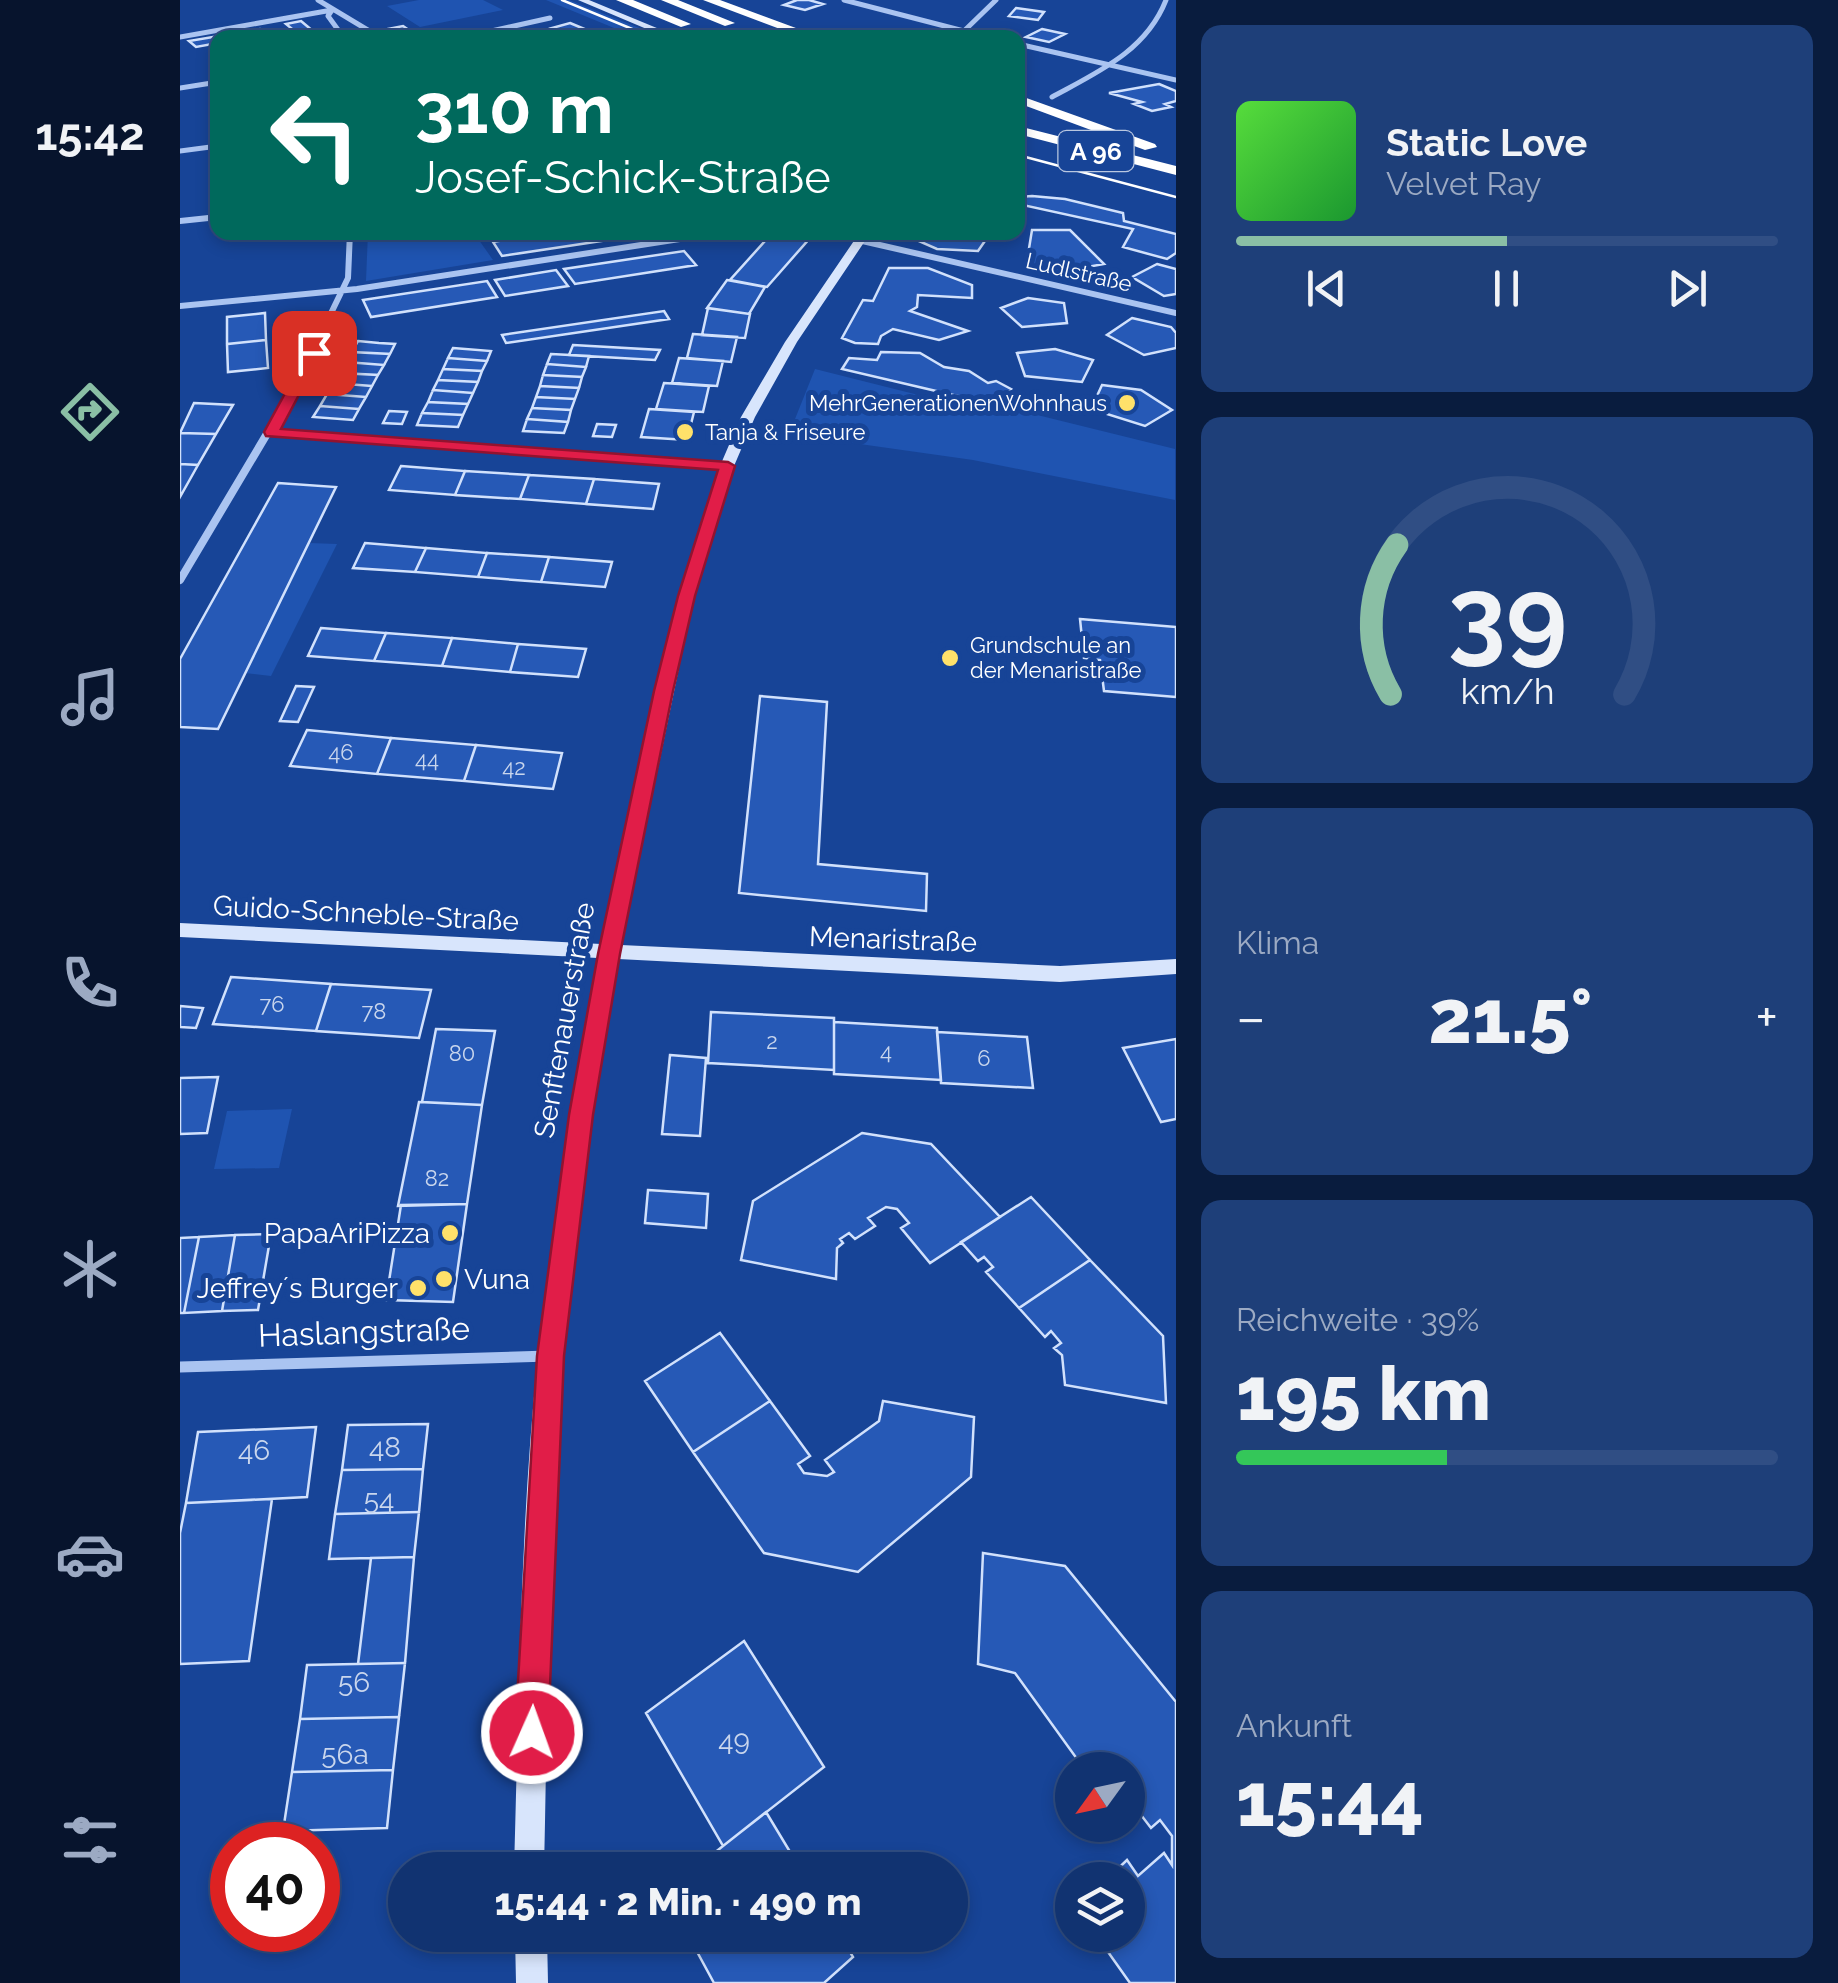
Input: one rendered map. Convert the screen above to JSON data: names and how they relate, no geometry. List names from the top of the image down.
{
  "streets": {
    "highway": ["A 96"],
    "street": [
      "Ludlstraße",
      "Guido-Schneble-Straße",
      "Menaristraße",
      "Senftenauerstraße",
      "Haslangstraße"
    ]
  },
  "crossings": [
    ["Guido-Schneble-Straße", "Menaristraße"],
    ["Guido-Schneble-Straße", "Senftenauerstraße"],
    ["Menaristraße", "Senftenauerstraße"],
    ["Senftenauerstraße", "Haslangstraße"]
  ],
  "places": [
    "MehrGenerationenWohnhaus",
    "Tanja & Friseure",
    "Grundschule an der Menaristraße",
    "PapaAriPizza",
    "Vuna",
    "Jeffrey´s Burger"
  ],
  "house_numbers": [
    "46",
    "44",
    "42",
    "76",
    "78",
    "2",
    "4",
    "80",
    "6",
    "82",
    "48",
    "46",
    "54",
    "56",
    "49",
    "56a"
  ],
  "north": "bottom left",
  "page": {
    "tabs": "15:42",
    "turn": ["310 m", "Josef-Schick-Straße"],
    "song": ["Static Love", "Velvet Ray"],
    "tile": [
      "Klima",
      ["Reichweite · 39%", "195 km"],
      ["Ankunft", "15:44"]
    ],
    "heat": ["−", "21.5°", "+"],
    "limit": "40",
    "trip": "15:44 · 2 Min. · 490 m",
    "gauge": ["39", "km/h"]
  }
}
